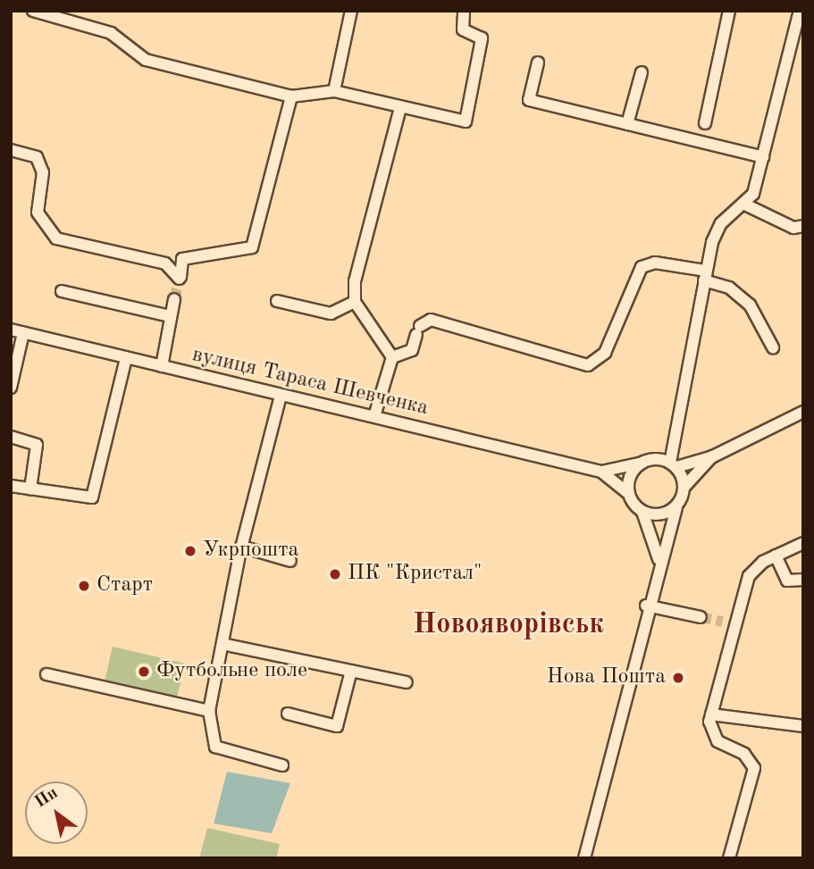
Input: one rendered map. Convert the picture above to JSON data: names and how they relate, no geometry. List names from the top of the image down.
{
  "streets": {
    "street": ["вулиця Тараса Шевченка"]
  },
  "districts": ["Новояворівськ"],
  "places": [
    "Укрпошта",
    "ПК \"Кристал\"",
    "Старт",
    "Футбольне поле",
    "Нова Пошта"
  ],
  "north": "top left"
}
